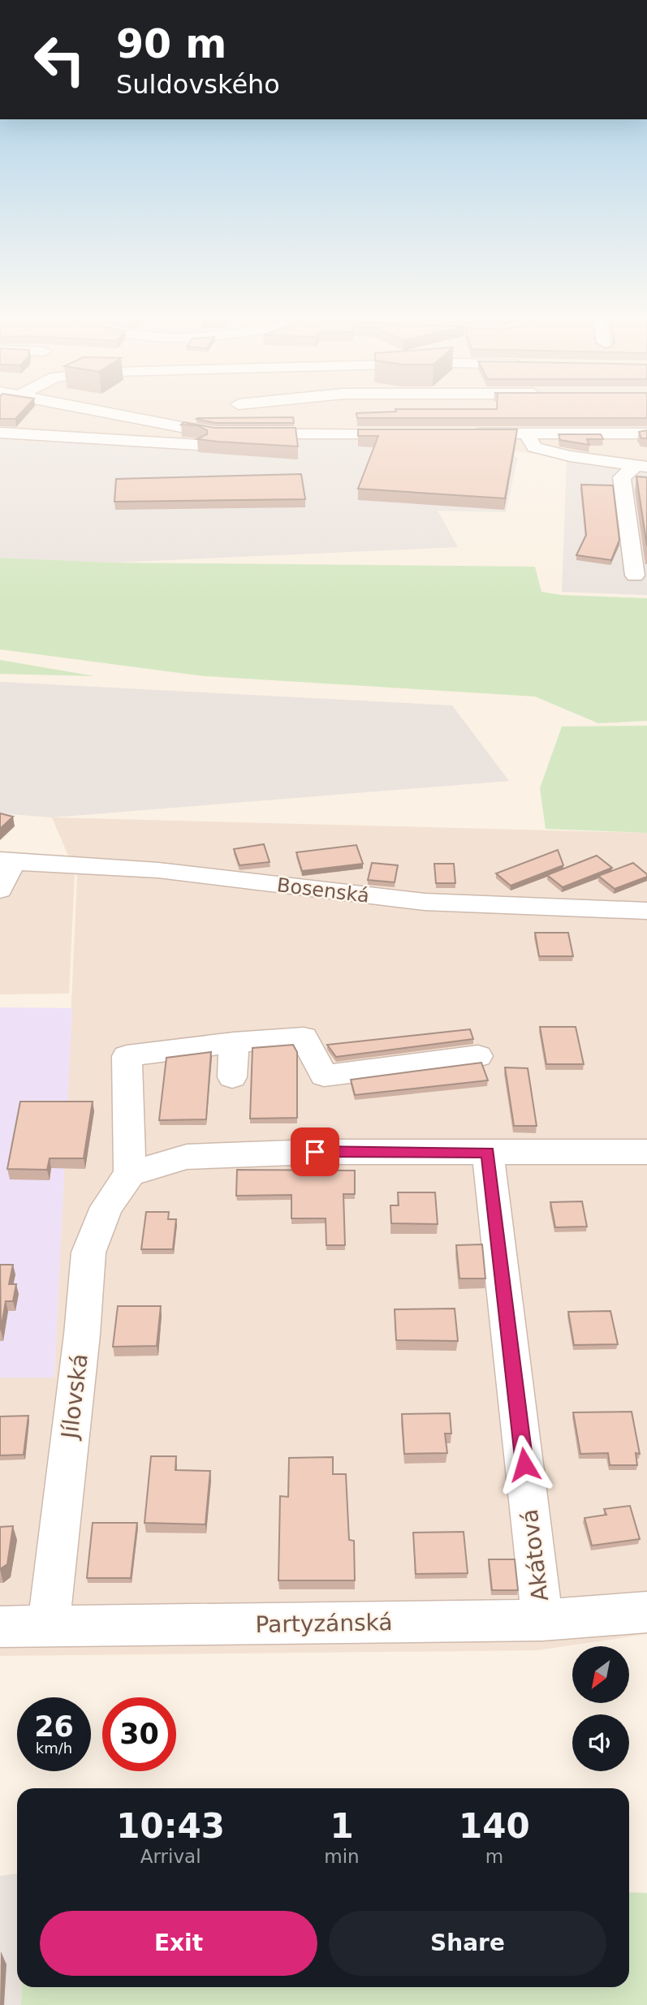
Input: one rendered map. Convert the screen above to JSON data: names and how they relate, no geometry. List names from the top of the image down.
{
  "streets": {
    "street": [
      "Bosenská",
      "Jílovská",
      "Akátová",
      "Partyzánská"
    ]
  },
  "crossings": [
    ["Jílovská", "Partyzánská"],
    ["Akátová", "Partyzánská"]
  ],
  "north": "bottom left",
  "page": {
    "turn": ["90 m", "Suldovského"],
    "speed": "26 km/h",
    "limit": "30",
    "eta": [
      "10:43",
      "Arrival",
      "1",
      "min",
      "140",
      "m"
    ],
    "buttons": ["Exit", "Share"]
  }
}
